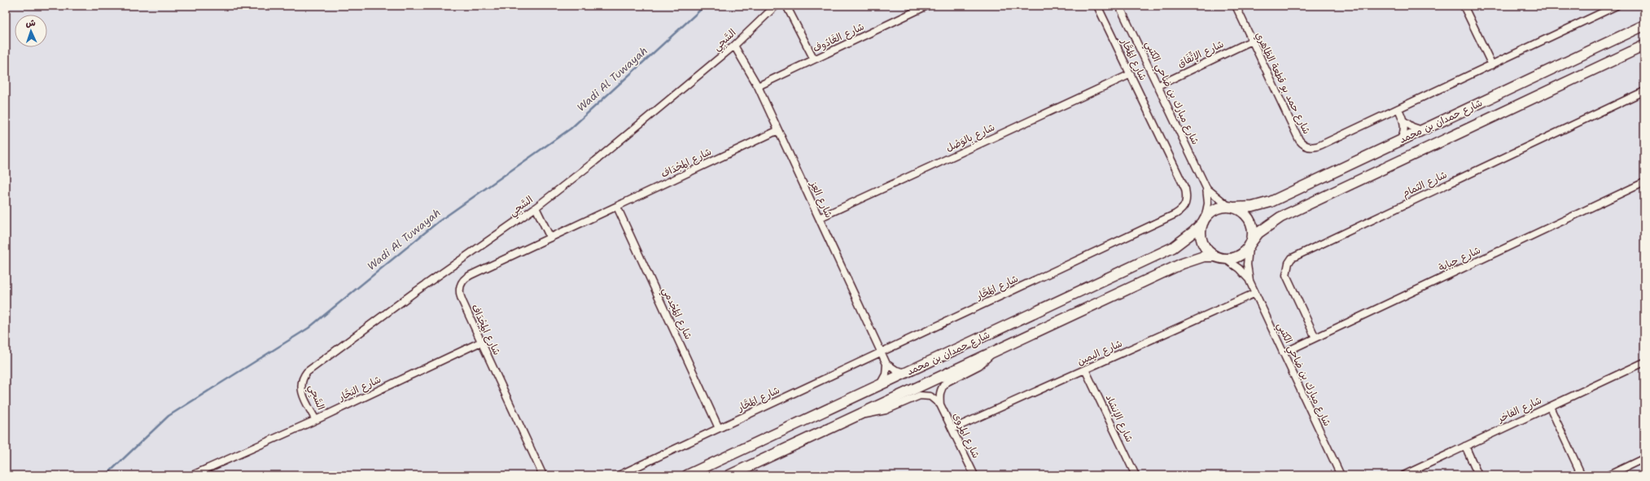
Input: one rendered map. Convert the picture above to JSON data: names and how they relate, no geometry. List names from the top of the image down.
{
  "streets": {
    "main road": ["شارع حمدان بن محمد"],
    "street": [
      "شارع الغَادُوف",
      "السَّجِي",
      "شارع الإتِّفَاق",
      "شارع المَحَّار",
      "شارع حمد بو قطعة الظاهري",
      "شارع مبارك بن ضاحي الكتبي",
      "شارع بِالوَصْل",
      "شارع المِجْدَاف",
      "شارع الثمام",
      "شارع العِز",
      "شارع حباية",
      "شارع المَجْدمي",
      "شارع اليمين",
      "شارع البَحَّار",
      "شارع الفاخر",
      "شارع الإنشاد",
      "شارع المروى"
    ]
  },
  "crossings": [
    ["شارع الغَادُوف", "شارع العِز"],
    ["السَّجِي", "شارع العِز"],
    ["السَّجِي", "شارع البَحَّار"],
    ["شارع الإتِّفَاق", "شارع حمد بو قطعة الظاهري"],
    ["شارع الإتِّفَاق", "شارع مبارك بن ضاحي الكتبي"],
    ["شارع المَحَّار", "شارع بِالوَصْل"],
    ["شارع المَحَّار", "شارع العِز"],
    ["شارع المَحَّار", "شارع المَجْدمي"],
    ["شارع مبارك بن ضاحي الكتبي", "شارع حمدان بن محمد"],
    ["شارع مبارك بن ضاحي الكتبي", "شارع حباية"],
    ["شارع مبارك بن ضاحي الكتبي", "شارع اليمين"],
    ["شارع بِالوَصْل", "شارع العِز"],
    ["شارع المِجْدَاف", "شارع العِز"],
    ["شارع المِجْدَاف", "شارع المَجْدمي"],
    ["شارع المِجْدَاف", "شارع البَحَّار"],
    ["شارع الثمام", "شارع حباية"],
    ["شارع اليمين", "شارع الإنشاد"],
    ["شارع اليمين", "شارع المروى"]
  ],
  "water": ["Wadi Al Tuwayah"],
  "north": "top"
}
